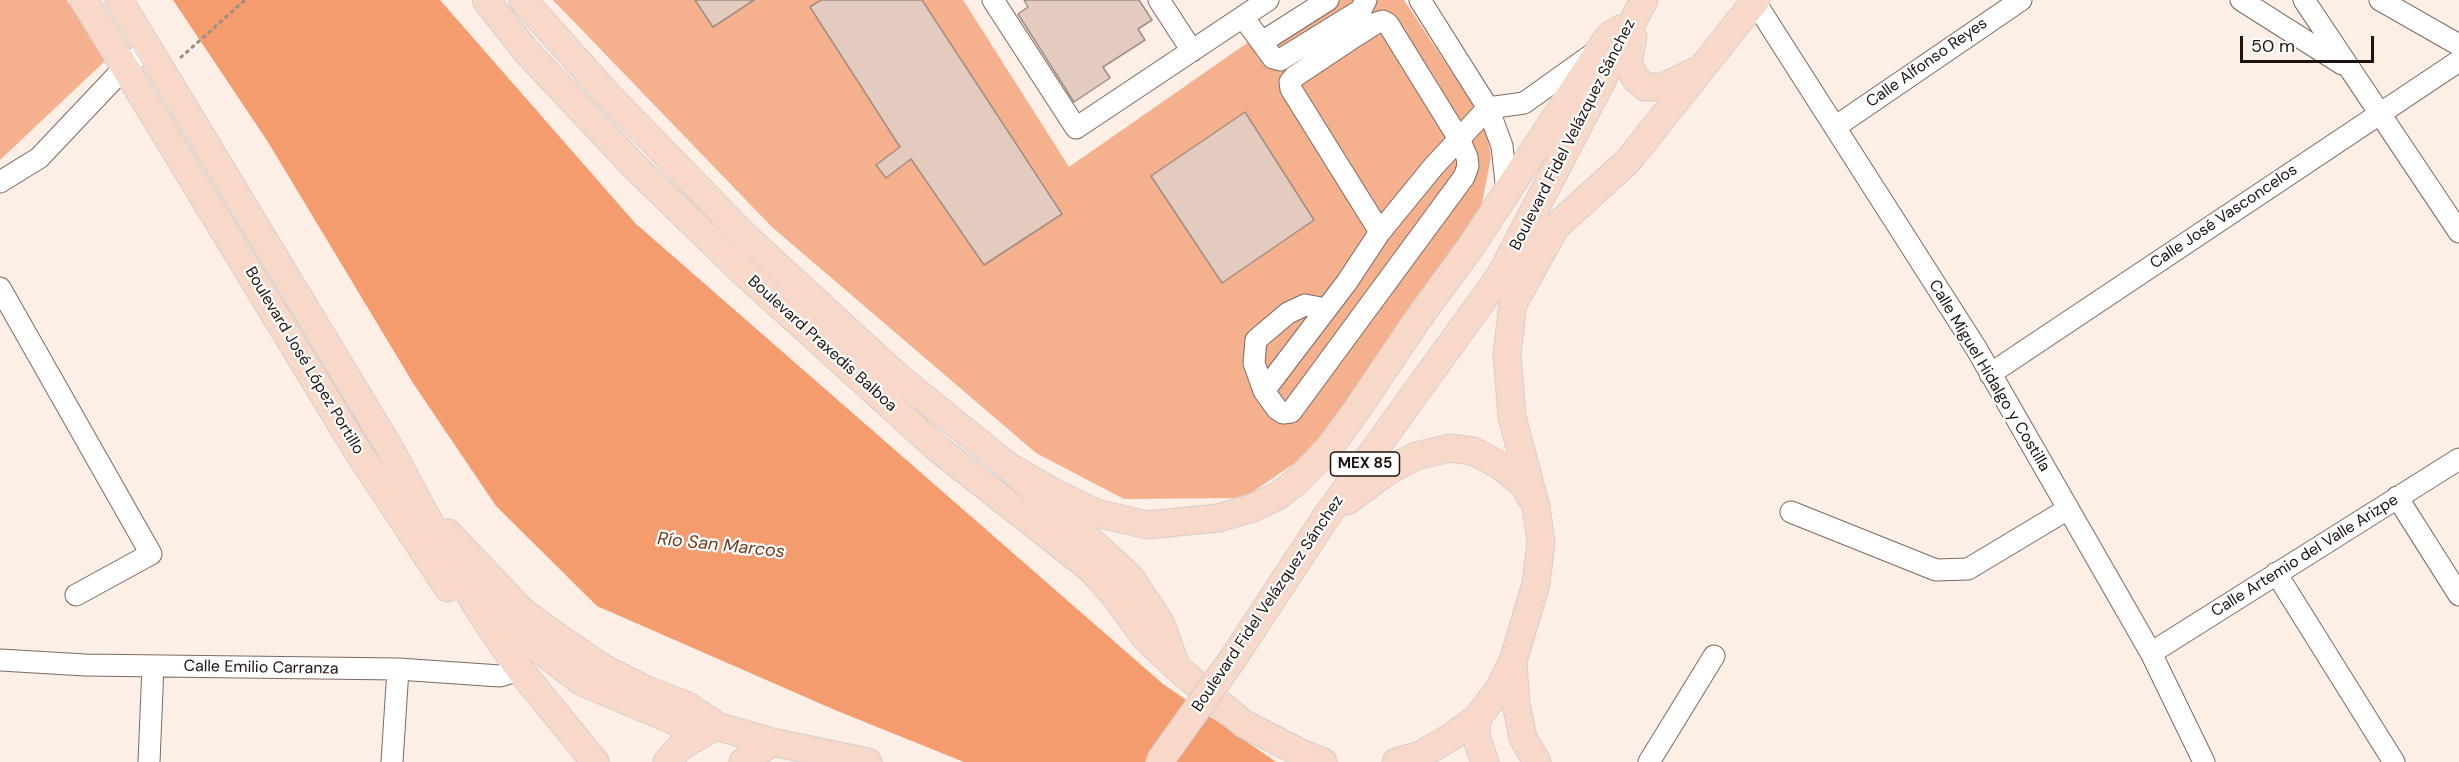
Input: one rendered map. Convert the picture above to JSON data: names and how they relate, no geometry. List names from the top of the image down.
{
  "streets": {
    "main road": [
      "Boulevard Fidel Velázquez Sánchez",
      "Boulevard Praxedis Balboa",
      "Boulevard José López Portillo",
      "MEX 85"
    ],
    "street": [
      "Calle Alfonso Reyes",
      "Calle José Vasconcelos",
      "Calle Miguel Hidalgo y Costilla",
      "Calle Artemio del Valle Arizpe",
      "Calle Emilio Carranza"
    ]
  },
  "crossings": [
    ["Calle Alfonso Reyes", "Calle Miguel Hidalgo y Costilla"],
    ["Boulevard Fidel Velázquez Sánchez", "Calle Miguel Hidalgo y Costilla"],
    ["Calle José Vasconcelos", "Calle Miguel Hidalgo y Costilla"],
    ["Boulevard José López Portillo", "Calle Emilio Carranza"],
    ["Calle Miguel Hidalgo y Costilla", "Calle Artemio del Valle Arizpe"]
  ],
  "water": ["Río San Marcos"],
  "scale_bar": "50 m"
}
